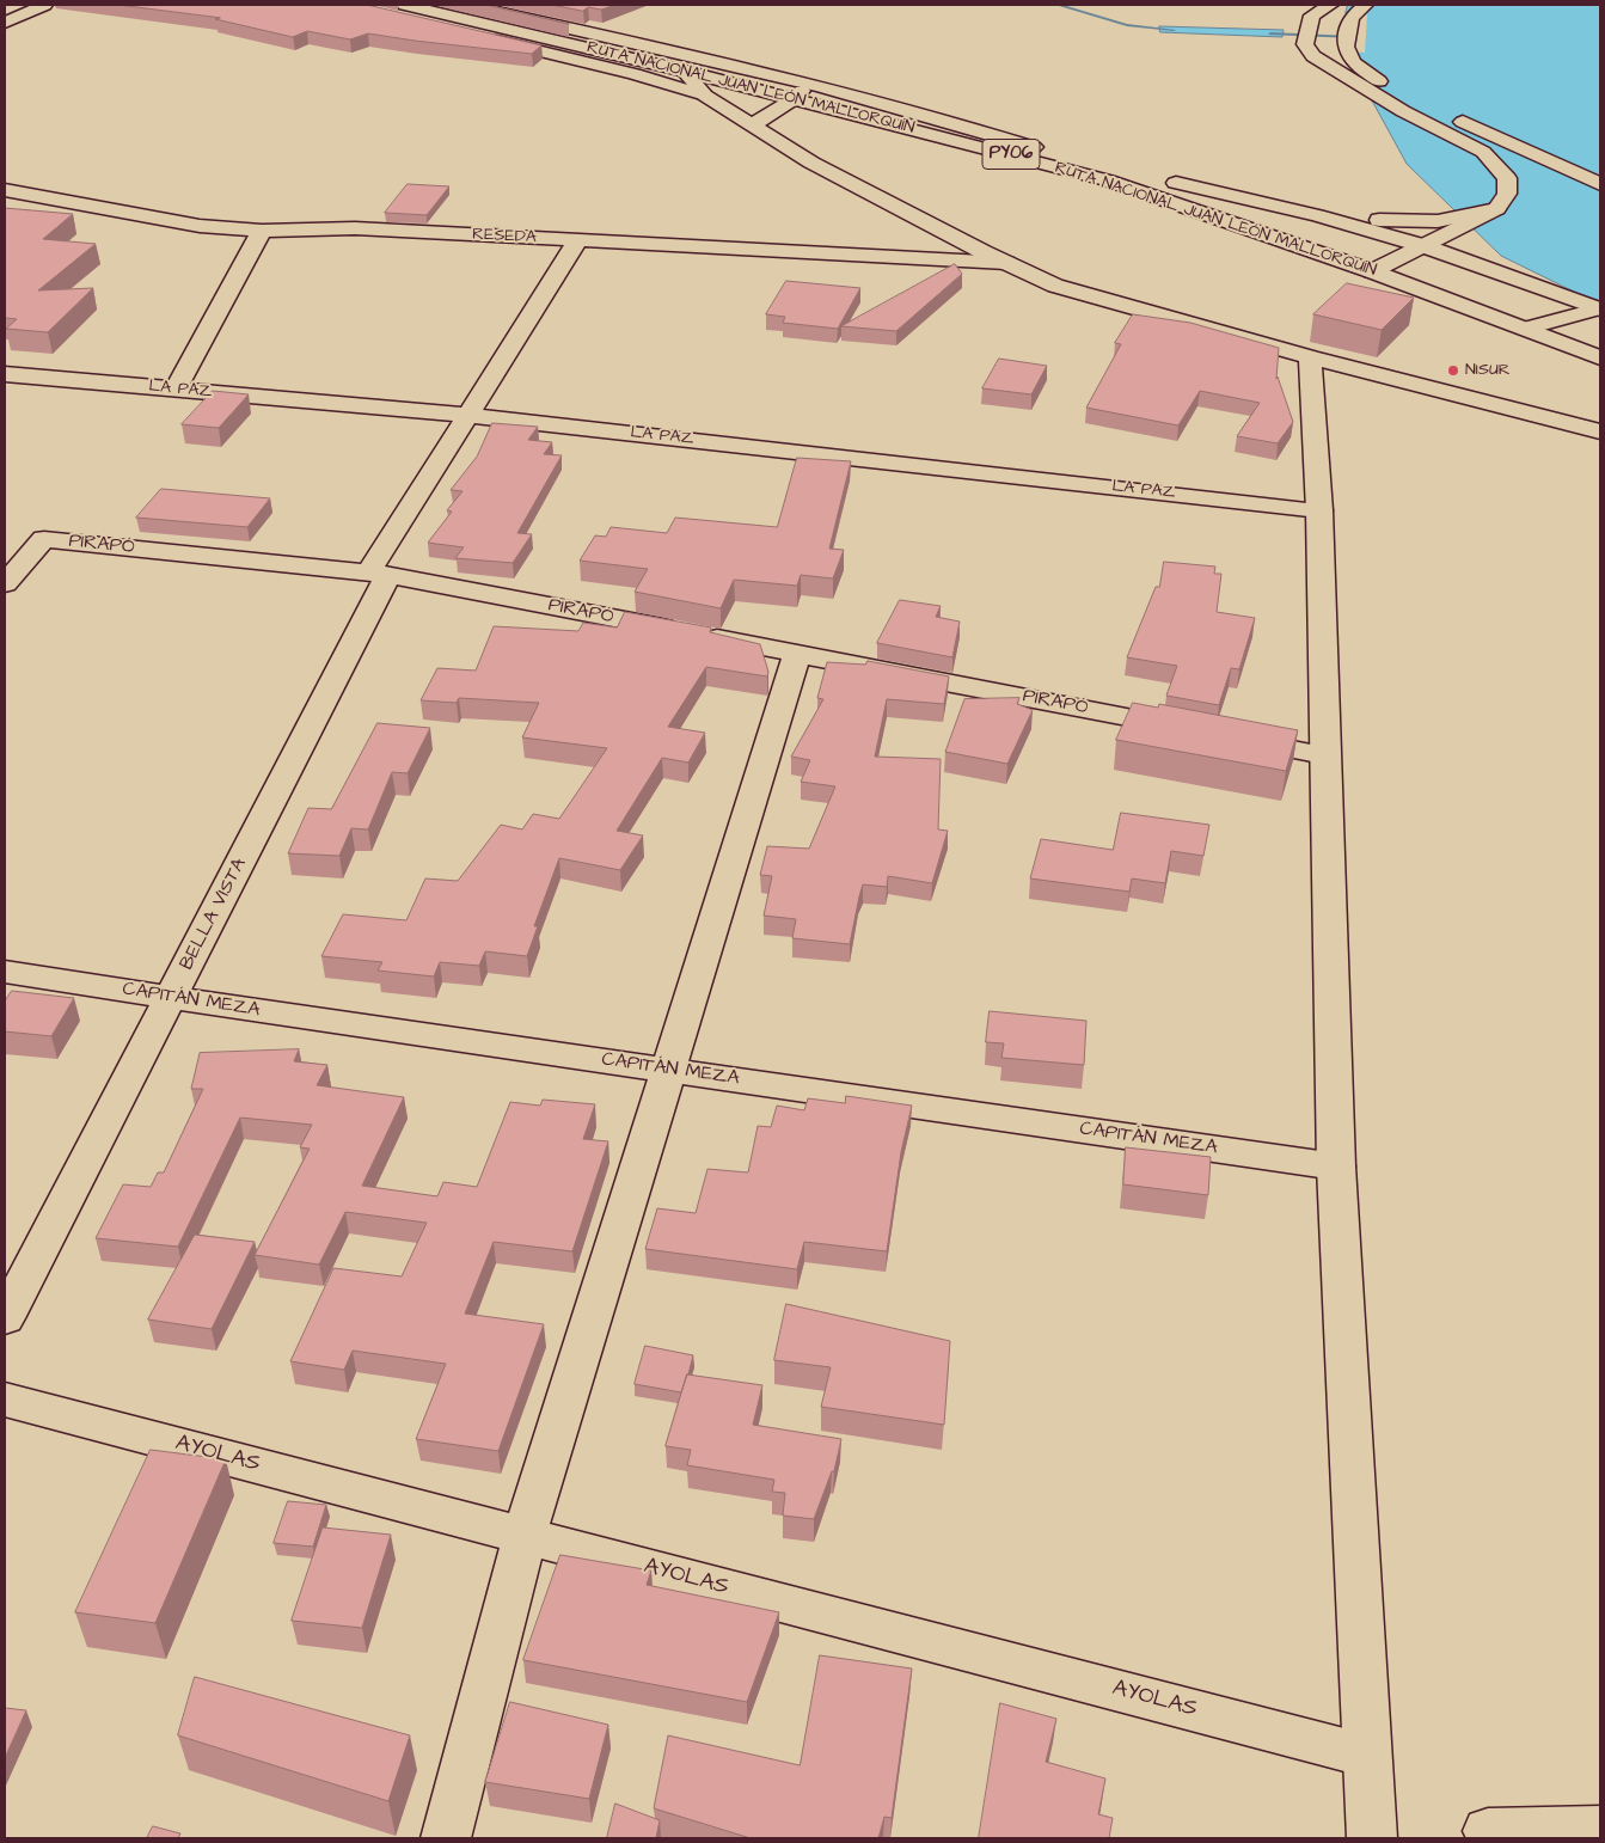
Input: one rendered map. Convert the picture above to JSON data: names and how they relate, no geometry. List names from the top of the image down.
{
  "streets": {
    "main road": [
      "RUTA NACIONAL JUAN LEÓN MALLORQUÍN",
      "PY06",
      "RESEDA",
      "LA PAZ",
      "PIRAPÓ",
      "BELLA VISTA",
      "CAPITÁN MEZA",
      "AYOLAS"
    ]
  },
  "crossings": [
    ["RESEDA", "BELLA VISTA"],
    ["LA PAZ", "BELLA VISTA"],
    ["PIRAPÓ", "BELLA VISTA"],
    ["BELLA VISTA", "CAPITÁN MEZA"]
  ],
  "places": ["NISUR"]
}
